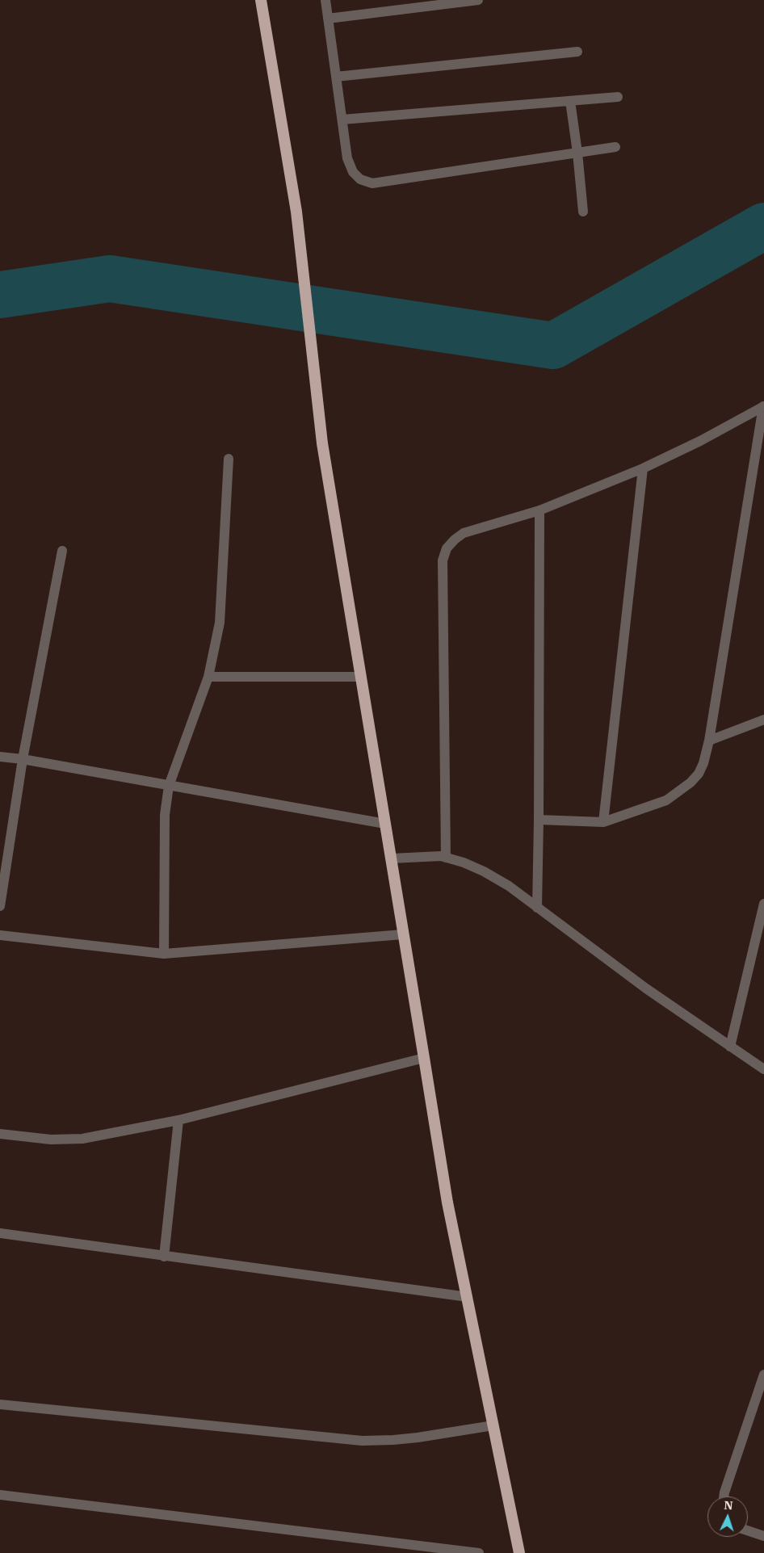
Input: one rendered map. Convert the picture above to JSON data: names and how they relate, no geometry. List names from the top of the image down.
{
  "north": "top"
}
